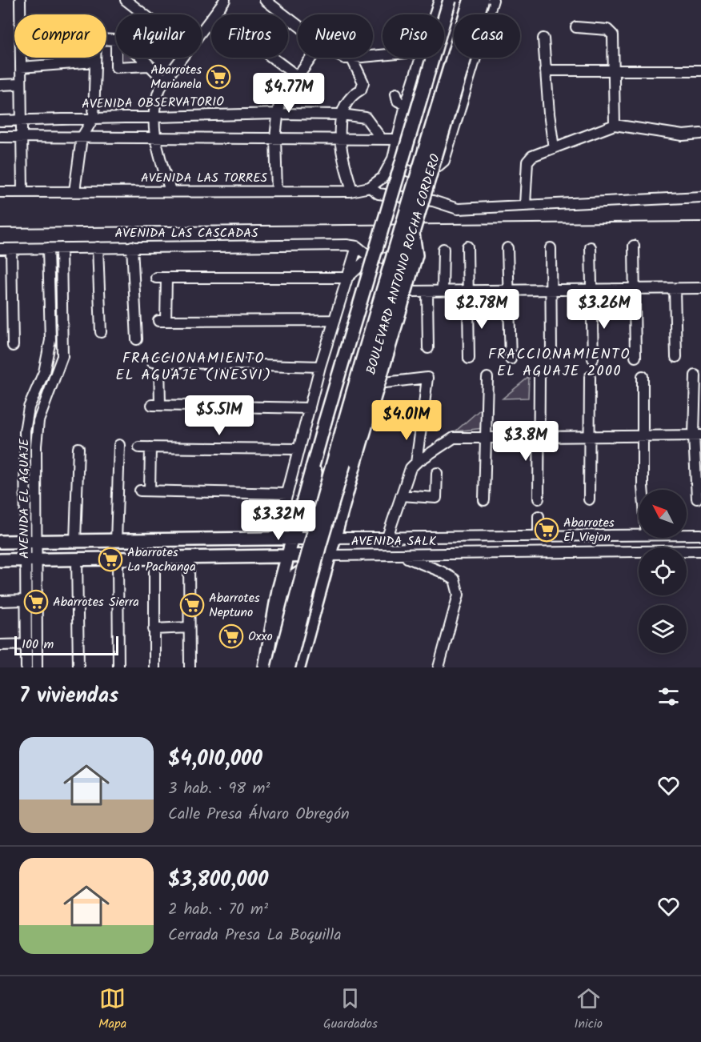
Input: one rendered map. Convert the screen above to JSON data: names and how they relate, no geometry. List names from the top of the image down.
{
  "streets": {
    "highway": ["BOULEVARD ANTONIO ROCHA CORDERO"],
    "main road": ["AVENIDA SALK"],
    "street": [
      "AVENIDA OBSERVATORIO",
      "AVENIDA LAS TORRES",
      "AVENIDA LAS CASCADAS",
      "AVENIDA EL AGUAJE"
    ]
  },
  "crossings": [
    ["AVENIDA LAS CASCADAS", "AVENIDA EL AGUAJE"],
    ["BOULEVARD ANTONIO ROCHA CORDERO", "AVENIDA SALK"],
    ["AVENIDA EL AGUAJE", "AVENIDA SALK"]
  ],
  "districts": ["FRACCIONAMIENTO EL AGUAJE 2000", "FRACCIONAMIENTO EL AGUAJE (INESVI)"],
  "places": {
    "supermarket": [
      "Abarrotes Marianela",
      "Abarrotes El Viejon",
      "Abarrotes La Pachanga",
      "Abarrotes Sierra",
      "Abarrotes Neptuno",
      "Oxxo"
    ]
  },
  "scale_bar": "100 m",
  "north": "top left",
  "page": {
    "chip": [
      "Comprar",
      "Alquilar",
      "Filtros",
      "Nuevo",
      "Piso",
      "Casa"
    ],
    "price": [
      "$4.77M",
      "$2.78M",
      "$3.26M",
      "$5.51M",
      "$4.01M",
      "$3.8M",
      "$3.32M"
    ],
    "scale": "100 m",
    "heading": "7 viviendas",
    "list": [
      {
        "name": "$4,010,000",
        "note": "3 hab. · 98 m² · Calle Presa Álvaro Obregón"
      },
      {
        "name": "$3,800,000",
        "note": "2 hab. · 70 m² · Cerrada Presa La Boquilla"
      }
    ],
    "tabs": ["Mapa", "Guardados", "Inicio"]
  }
}
